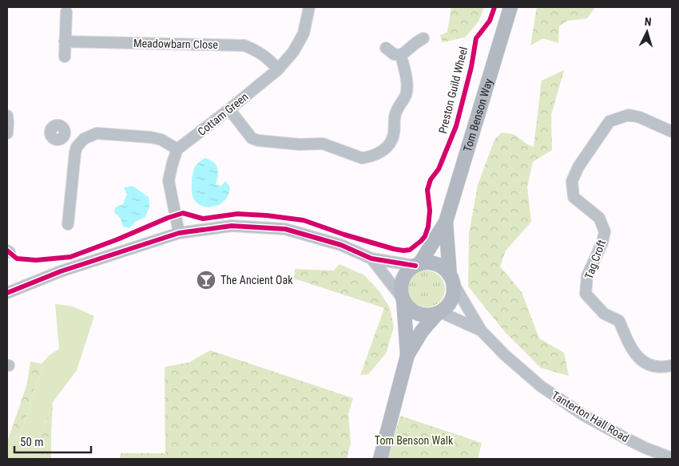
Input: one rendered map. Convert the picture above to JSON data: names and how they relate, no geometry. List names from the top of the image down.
{
  "streets": {
    "main road": ["Tom Benson Way"],
    "street": [
      "Meadowbarn Close",
      "Cottam Green",
      "Tag Croft",
      "Tanterton Hall Road"
    ],
    "cycle path": ["Preston Guild Wheel"]
  },
  "crossings": [
    ["Meadowbarn Close", "Cottam Green"],
    ["Tom Benson Way", "Tanterton Hall Road"]
  ],
  "parks": ["Tom Benson Walk"],
  "places": {
    "bar": ["The Ancient Oak"]
  },
  "scale_bar": "50 m",
  "north": "top"
}
